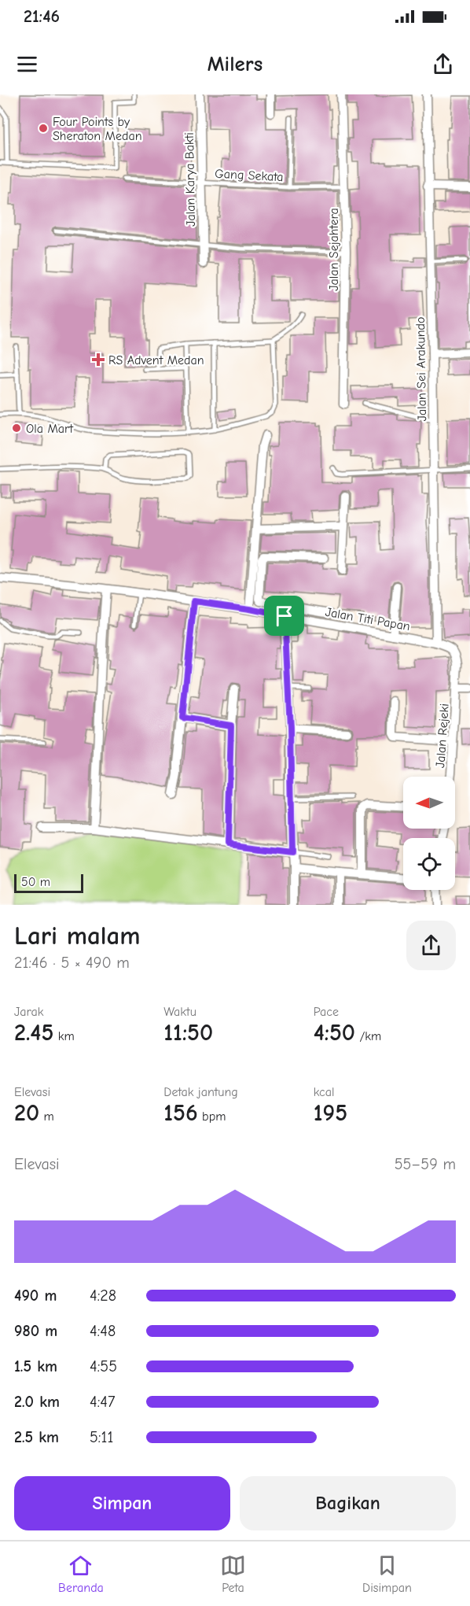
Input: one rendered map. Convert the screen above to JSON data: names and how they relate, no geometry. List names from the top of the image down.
{
  "streets": {
    "street": [
      "Jalan Karya Bakti",
      "Jalan Sejahtera",
      "Jalan Sei Arakundo",
      "Jalan Titi Papan",
      "Jalan Rejeki"
    ],
    "lane": ["Gang Sekata"]
  },
  "crossings": [
    ["Gang Sekata", "Jalan Karya Bakti"],
    ["Gang Sekata", "Jalan Sejahtera"],
    ["Jalan Sei Arakundo", "Jalan Titi Papan"],
    ["Jalan Titi Papan", "Jalan Rejeki"]
  ],
  "places": {
    "other": ["Four Points by Sheraton Medan", "Ola Mart"],
    "health": ["RS Advent Medan"]
  },
  "scale_bar": "50 m",
  "north": "left",
  "page": {
    "status": "21:46",
    "header": "Milers",
    "scale": "50 m",
    "heading": ["Lari malam", "21:46 · 5 × 490 m"],
    "stats": [
      ["Jarak", "2.45 km"],
      ["Waktu", "11:50"],
      ["Pace", "4:50 /km"],
      ["Elevasi", "20 m"],
      ["Detak jantung", "156 bpm"],
      ["kcal", "195"]
    ],
    "chart": ["Elevasi", "55–59 m"],
    "list": [
      {
        "name": "490 m",
        "note": "4:28"
      },
      {
        "name": "980 m",
        "note": "4:48"
      },
      {
        "name": "1.5 km",
        "note": "4:55"
      },
      {
        "name": "2.0 km",
        "note": "4:47"
      },
      {
        "name": "2.5 km",
        "note": "5:11"
      }
    ],
    "buttons": ["Simpan", "Bagikan"],
    "tabs": ["Beranda", "Peta", "Disimpan"]
  }
}
